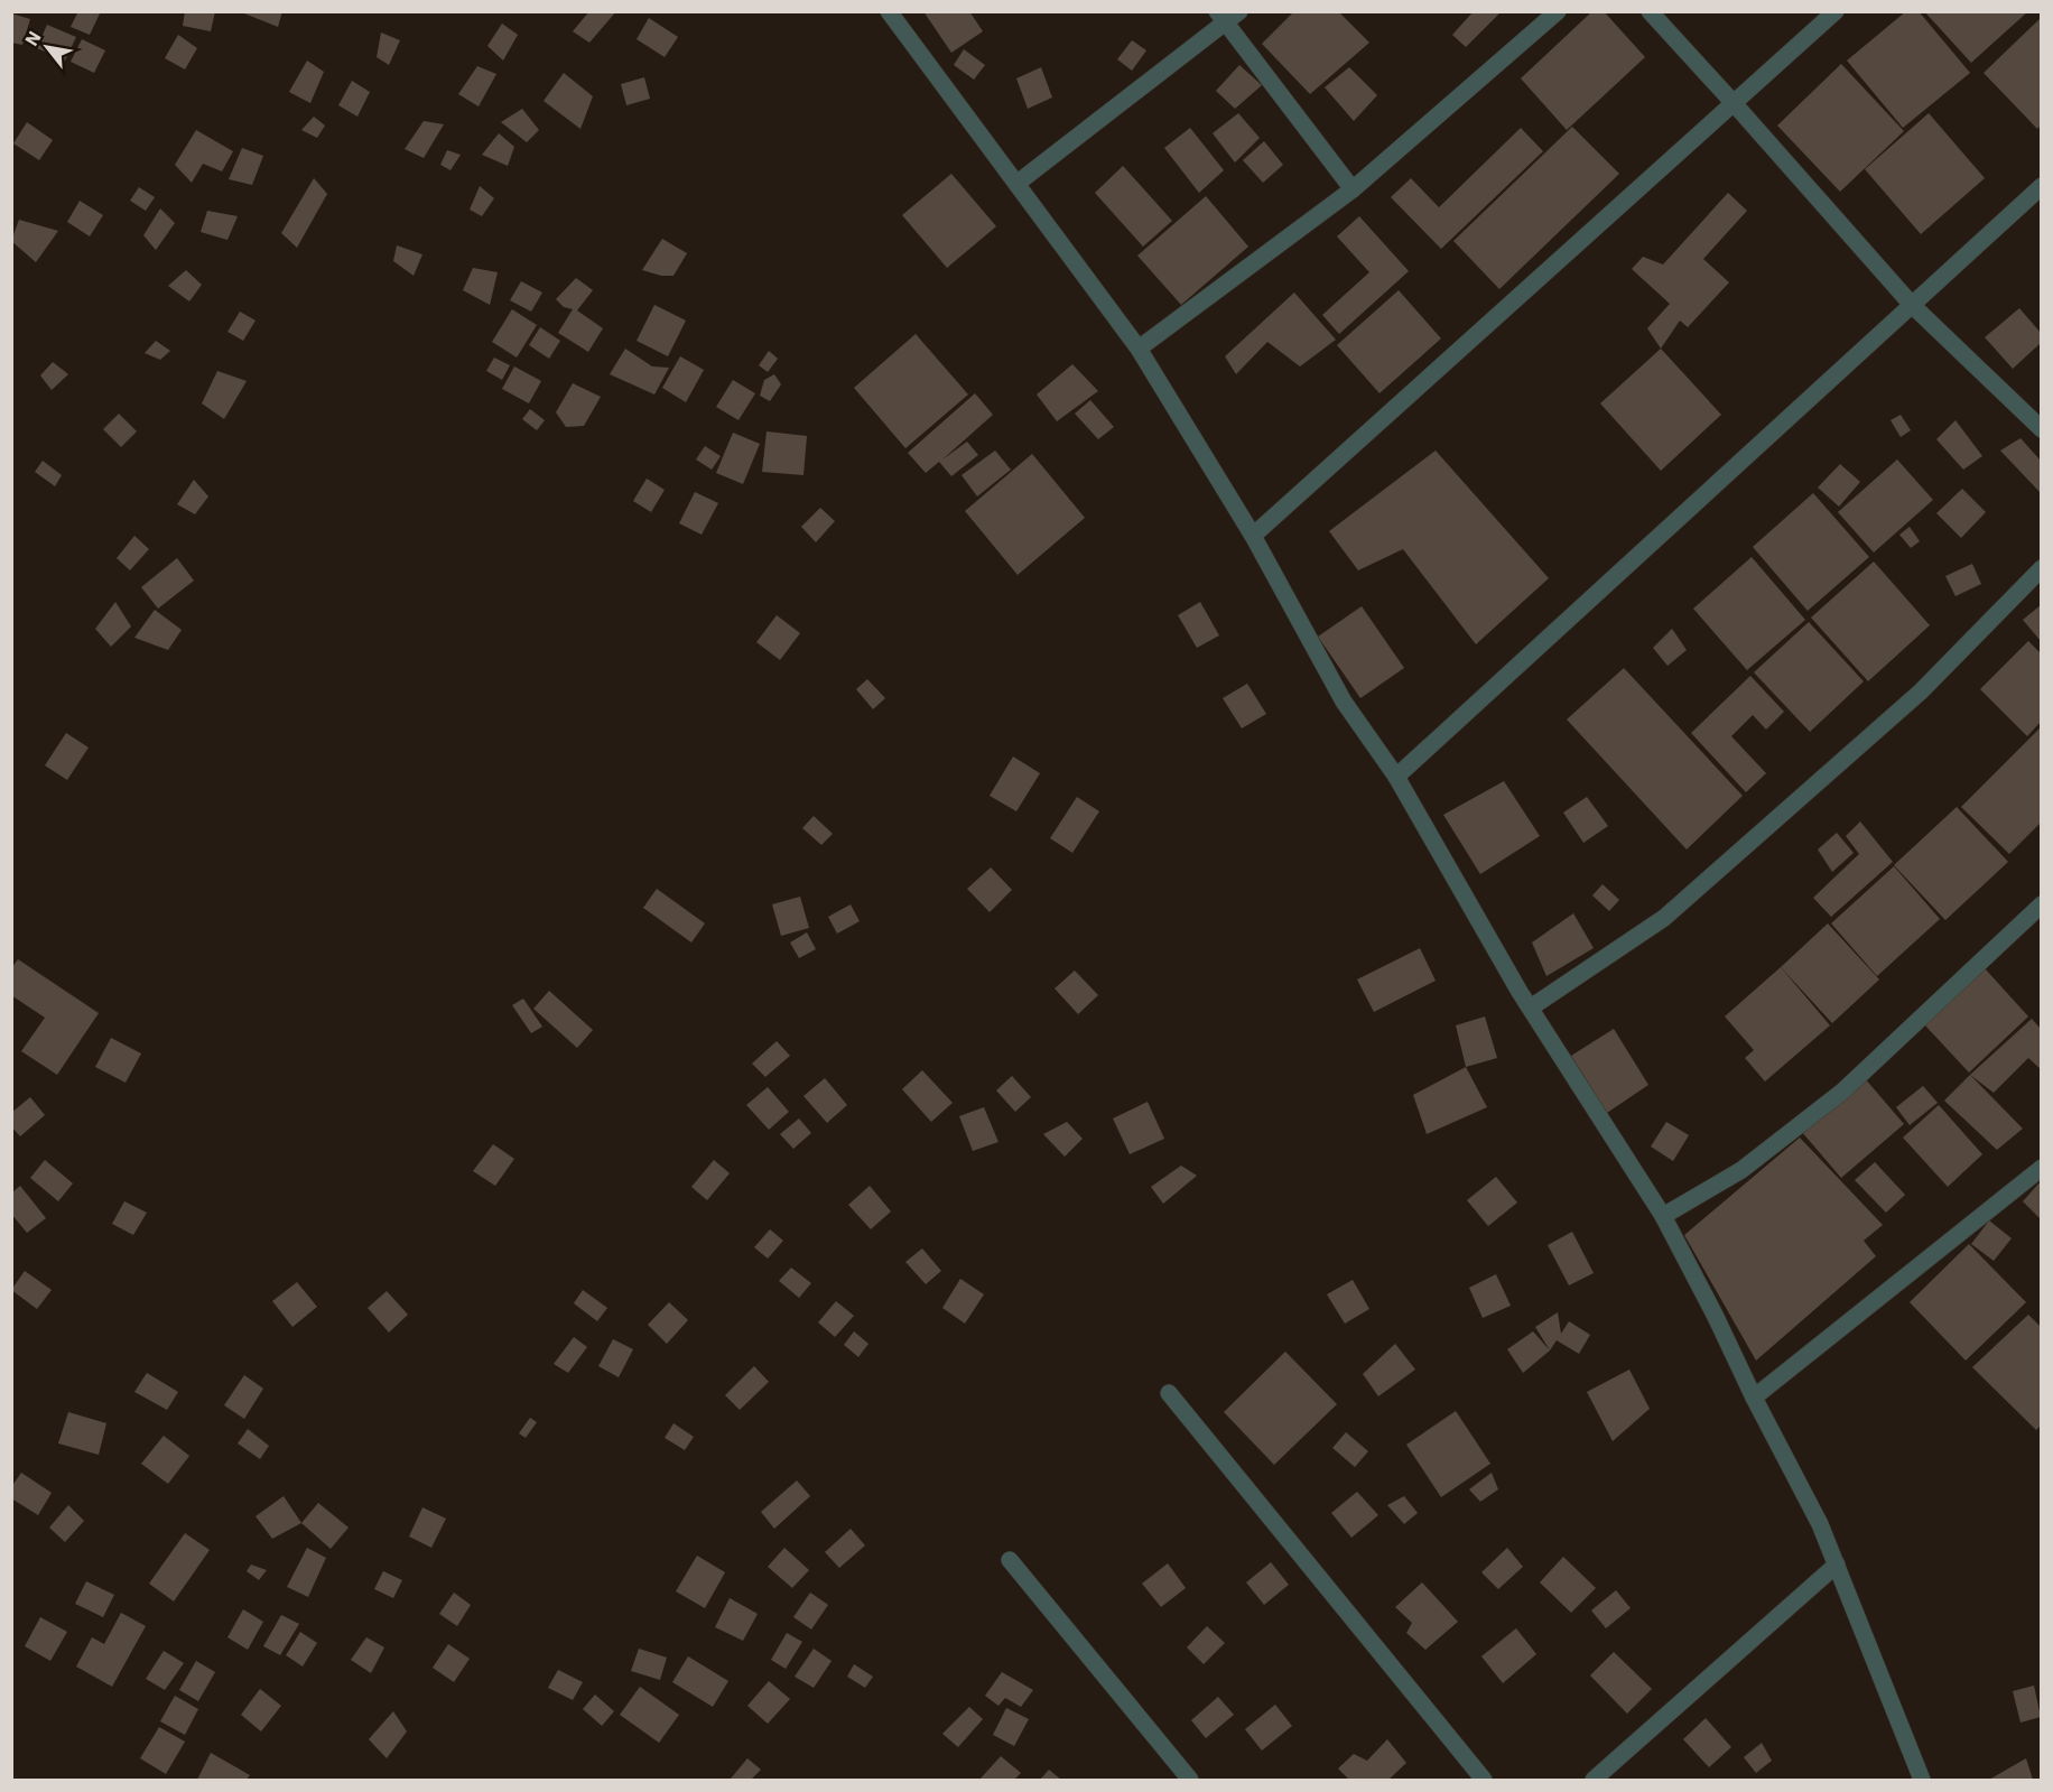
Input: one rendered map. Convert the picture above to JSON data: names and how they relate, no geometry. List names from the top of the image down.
{
  "north": "top left"
}
